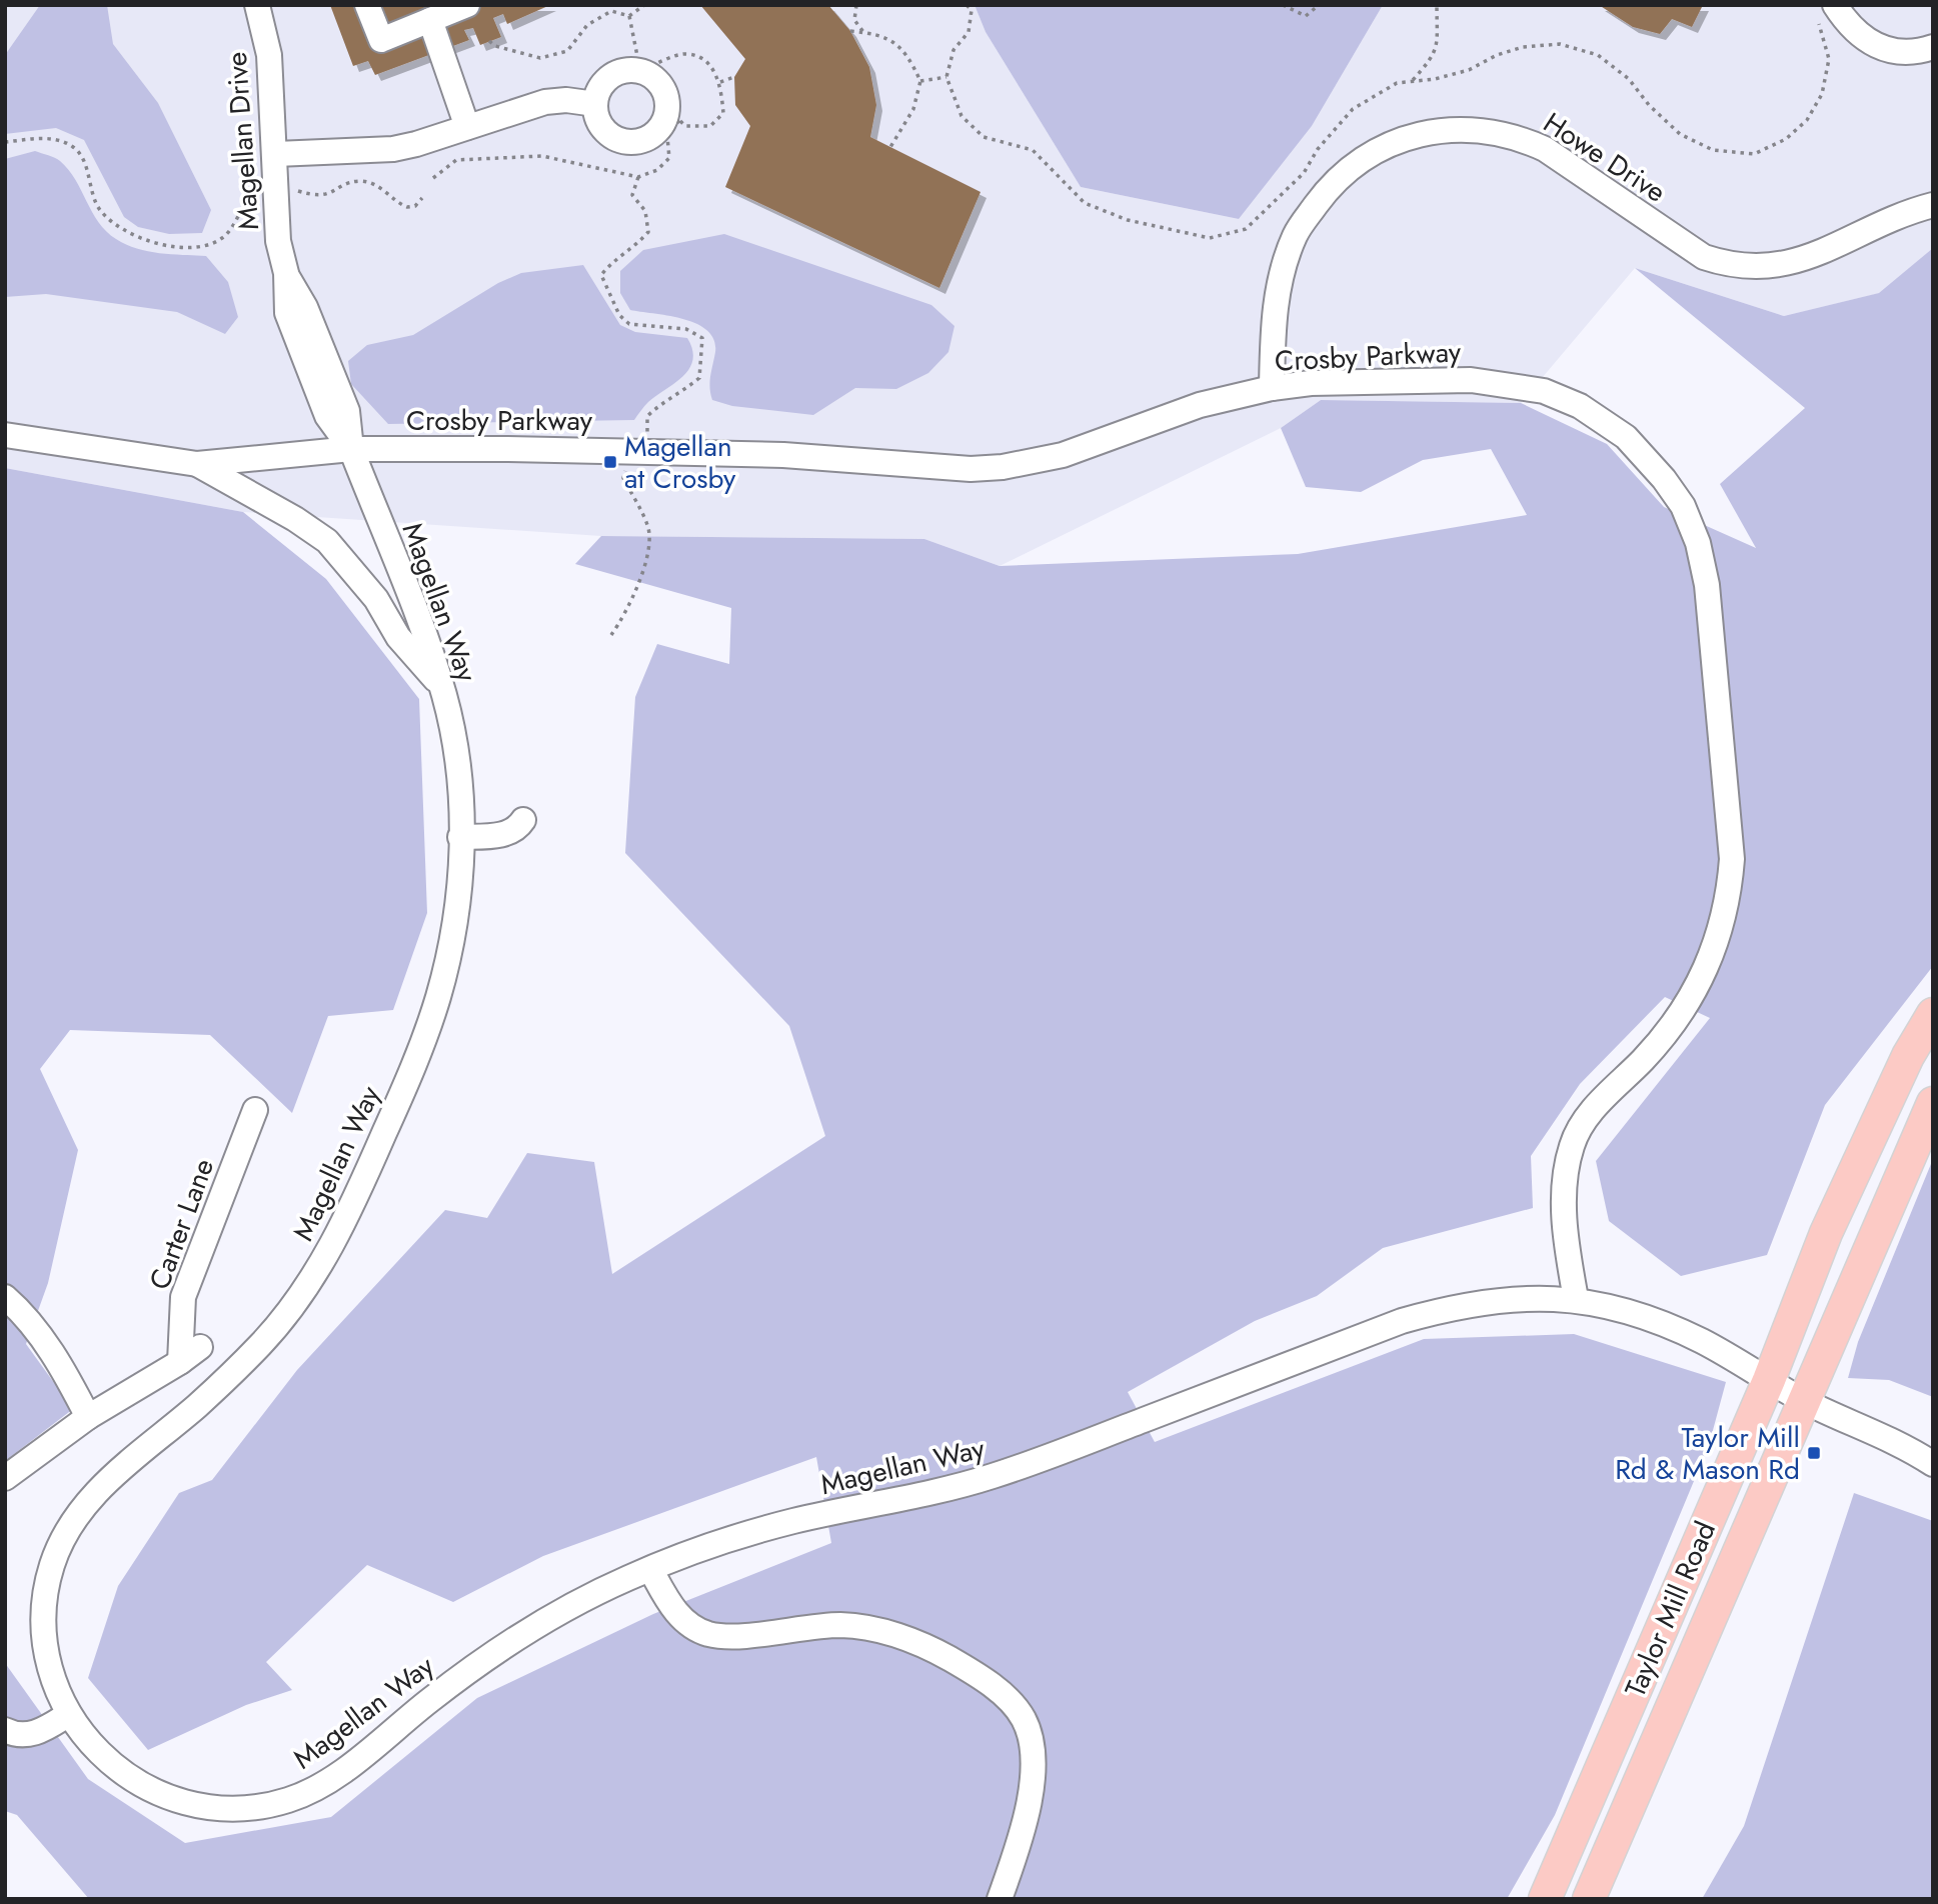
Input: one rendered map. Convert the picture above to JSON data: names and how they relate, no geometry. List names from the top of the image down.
{
  "streets": {
    "main road": ["Taylor Mill Road"],
    "street": [
      "Magellan Drive",
      "Howe Drive",
      "Crosby Parkway",
      "Magellan Way",
      "Carter Lane"
    ]
  },
  "crossings": [
    ["Magellan Drive", "Crosby Parkway"],
    ["Magellan Drive", "Magellan Way"],
    ["Howe Drive", "Crosby Parkway"],
    ["Crosby Parkway", "Magellan Way"],
    ["Magellan Way", "Taylor Mill Road"]
  ],
  "places": {
    "transit": ["Magellan at Crosby", "Taylor Mill Rd & Mason Rd"]
  }
}
